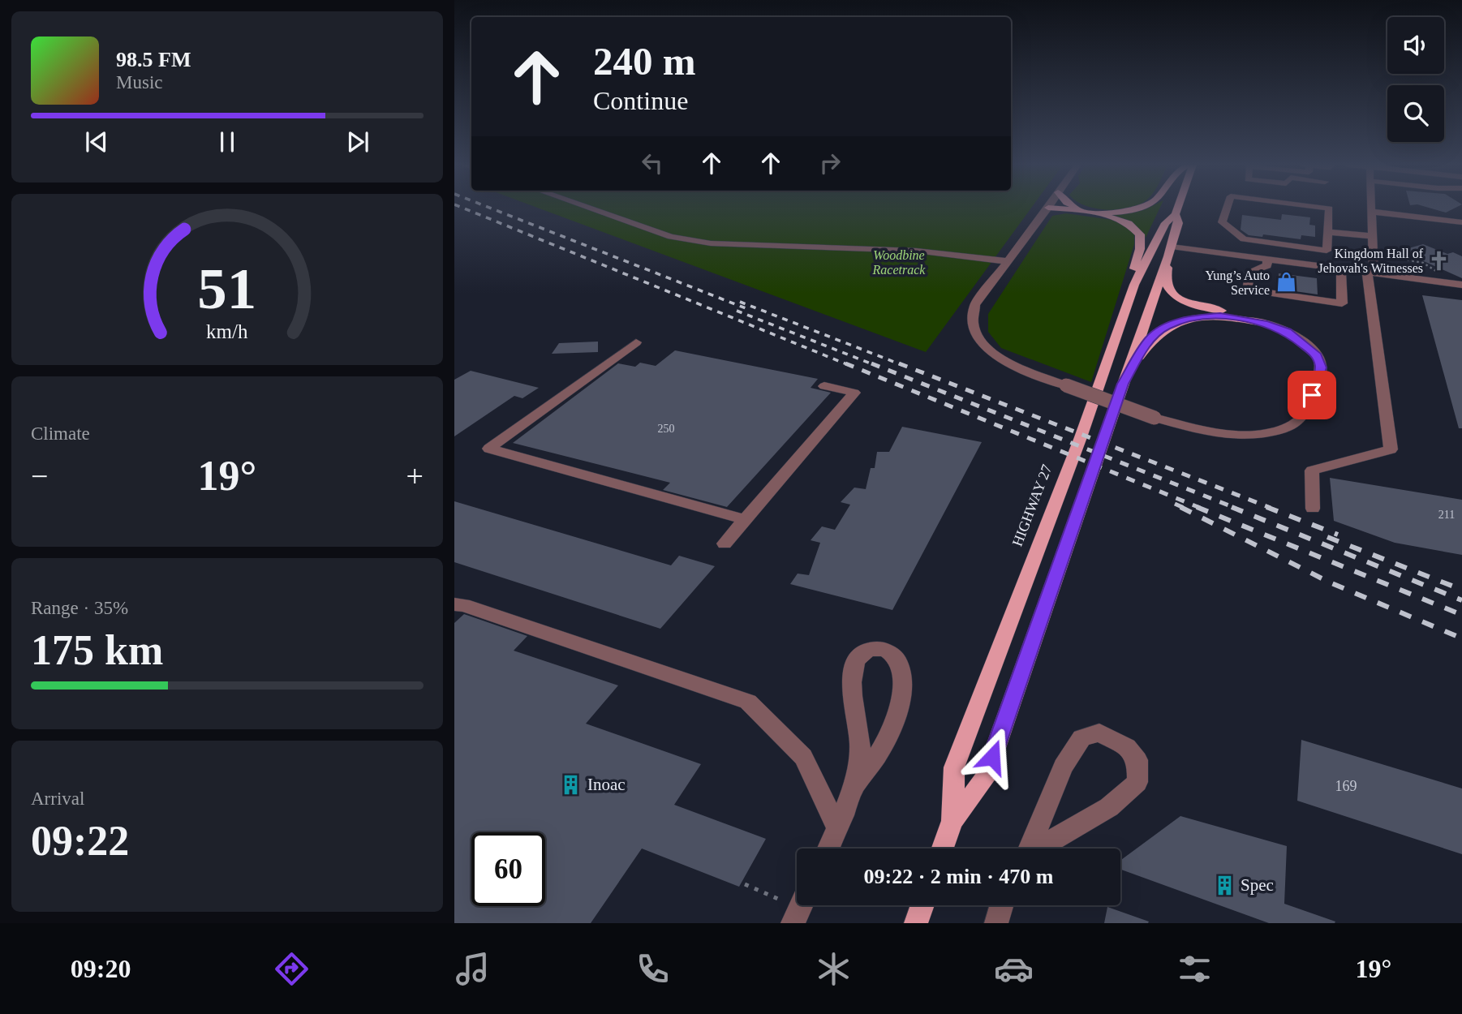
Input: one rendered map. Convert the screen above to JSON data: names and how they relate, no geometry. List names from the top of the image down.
{
  "streets": {
    "main road": ["HIGHWAY 27"]
  },
  "parks": ["Woodbine Racetrack"],
  "places": {
    "church": ["Kingdom Hall of Jehovah's Witnesses"],
    "shop": ["Yung’s Auto Service"],
    "building": ["Inoac", "Spec"]
  },
  "house_numbers": ["250", "211", "169"],
  "page": {
    "turn": ["240 m", "Continue"],
    "song": ["98.5 FM", "Music"],
    "tile": [
      "Climate",
      ["Range · 35%", "175 km"],
      ["Arrival", "09:22"]
    ],
    "heat": ["−", "19°", "+"],
    "limit": "60",
    "trip": "09:22 · 2 min · 470 m",
    "tabs": ["09:20", "19°"],
    "gauge": ["51", "km/h"]
  }
}
